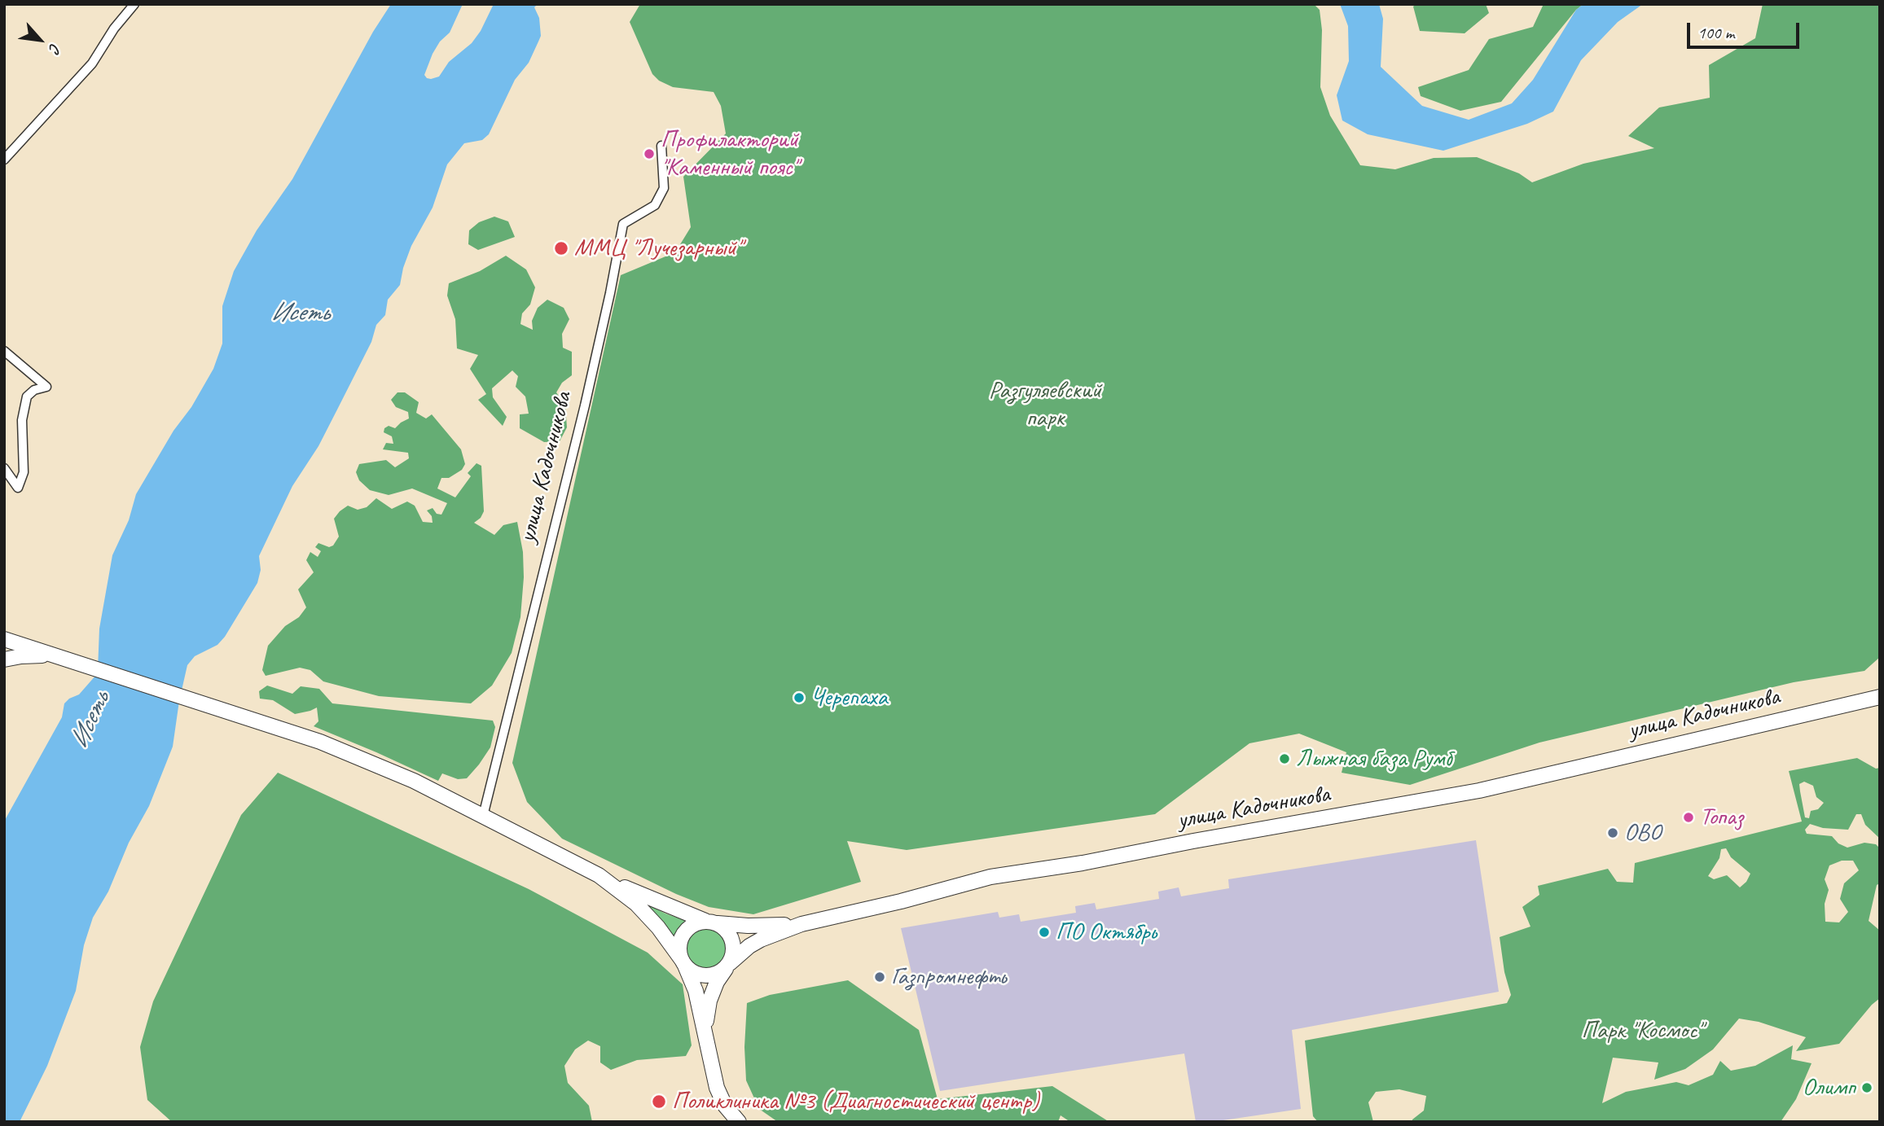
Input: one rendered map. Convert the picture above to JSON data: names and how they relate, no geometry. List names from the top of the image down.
{
  "streets": {
    "main road": ["улица Кадочникова"]
  },
  "water": ["Исеть"],
  "parks": ["Разгуляевский парк", "Парк \"Космос\""],
  "places": [
    "Профилакторий \"Каменный пояс\"",
    "ММЦ \"Лучезарный\"",
    "Черепаха",
    "Лыжная база Румб",
    "Топаз",
    "ОВО",
    "ПО Октябрь",
    "Газпромнефть",
    "Олимп",
    "Поликлиника №3 (Диагностический центр)"
  ],
  "scale_bar": "100 m",
  "north": "bottom right"
}
